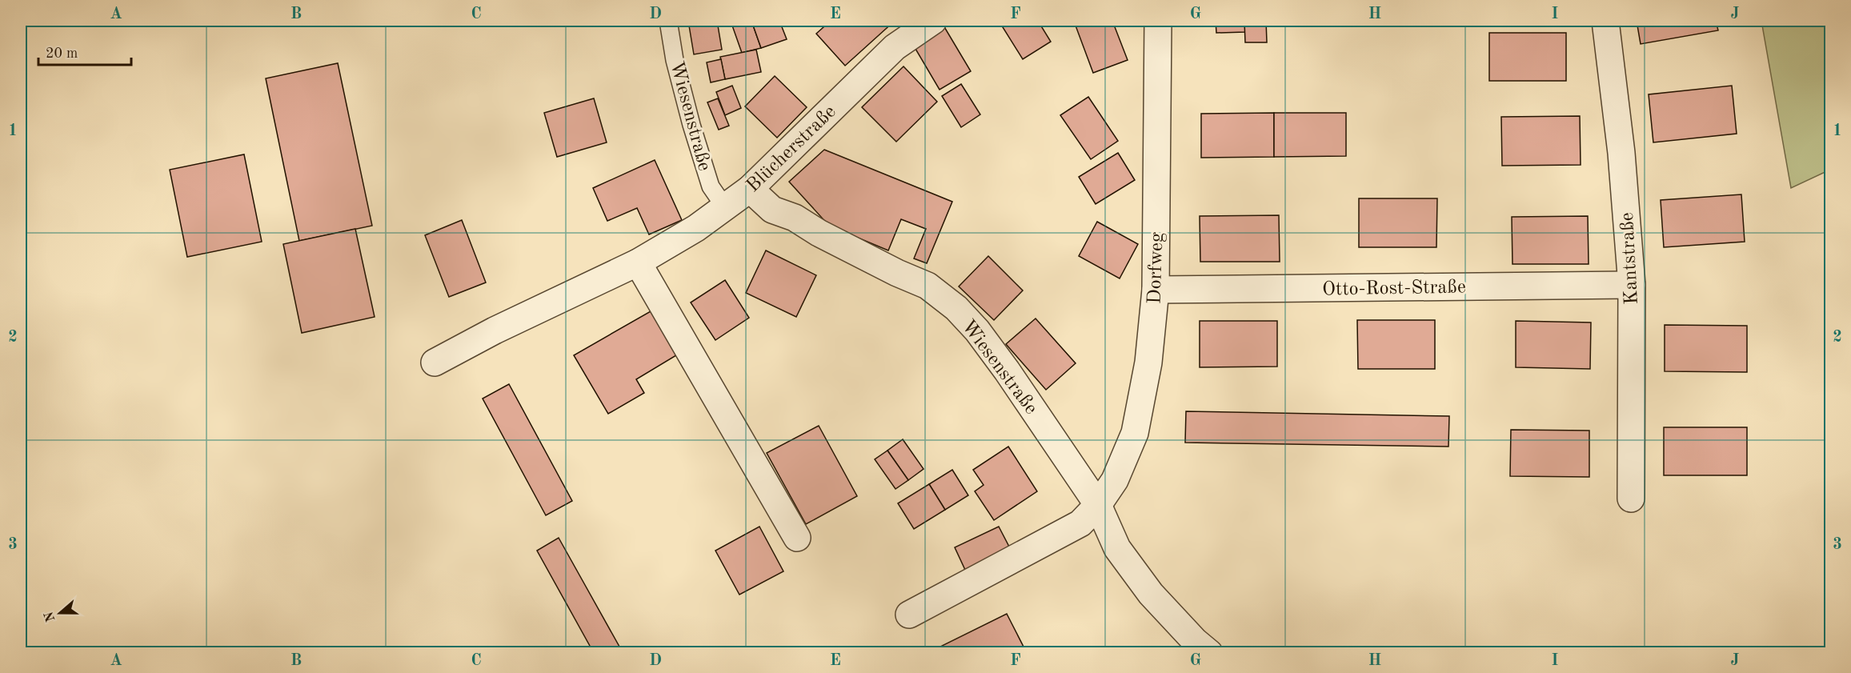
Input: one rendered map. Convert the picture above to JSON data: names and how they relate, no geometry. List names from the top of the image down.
{
  "streets": {
    "street": [
      "Wiesenstraße",
      "Blücherstraße",
      "Kantstraße",
      "Dorfweg",
      "Otto-Rost-Straße"
    ]
  },
  "crossings": [
    ["Wiesenstraße", "Blücherstraße"],
    ["Wiesenstraße", "Dorfweg"],
    ["Kantstraße", "Otto-Rost-Straße"],
    ["Dorfweg", "Otto-Rost-Straße"]
  ],
  "scale_bar": "20 m",
  "north": "left",
  "grid": {
    "columns": [
      "A",
      "B",
      "C",
      "D",
      "E",
      "F",
      "G",
      "H",
      "I",
      "J"
    ],
    "rows": ["1", "2", "3"]
  }
}
